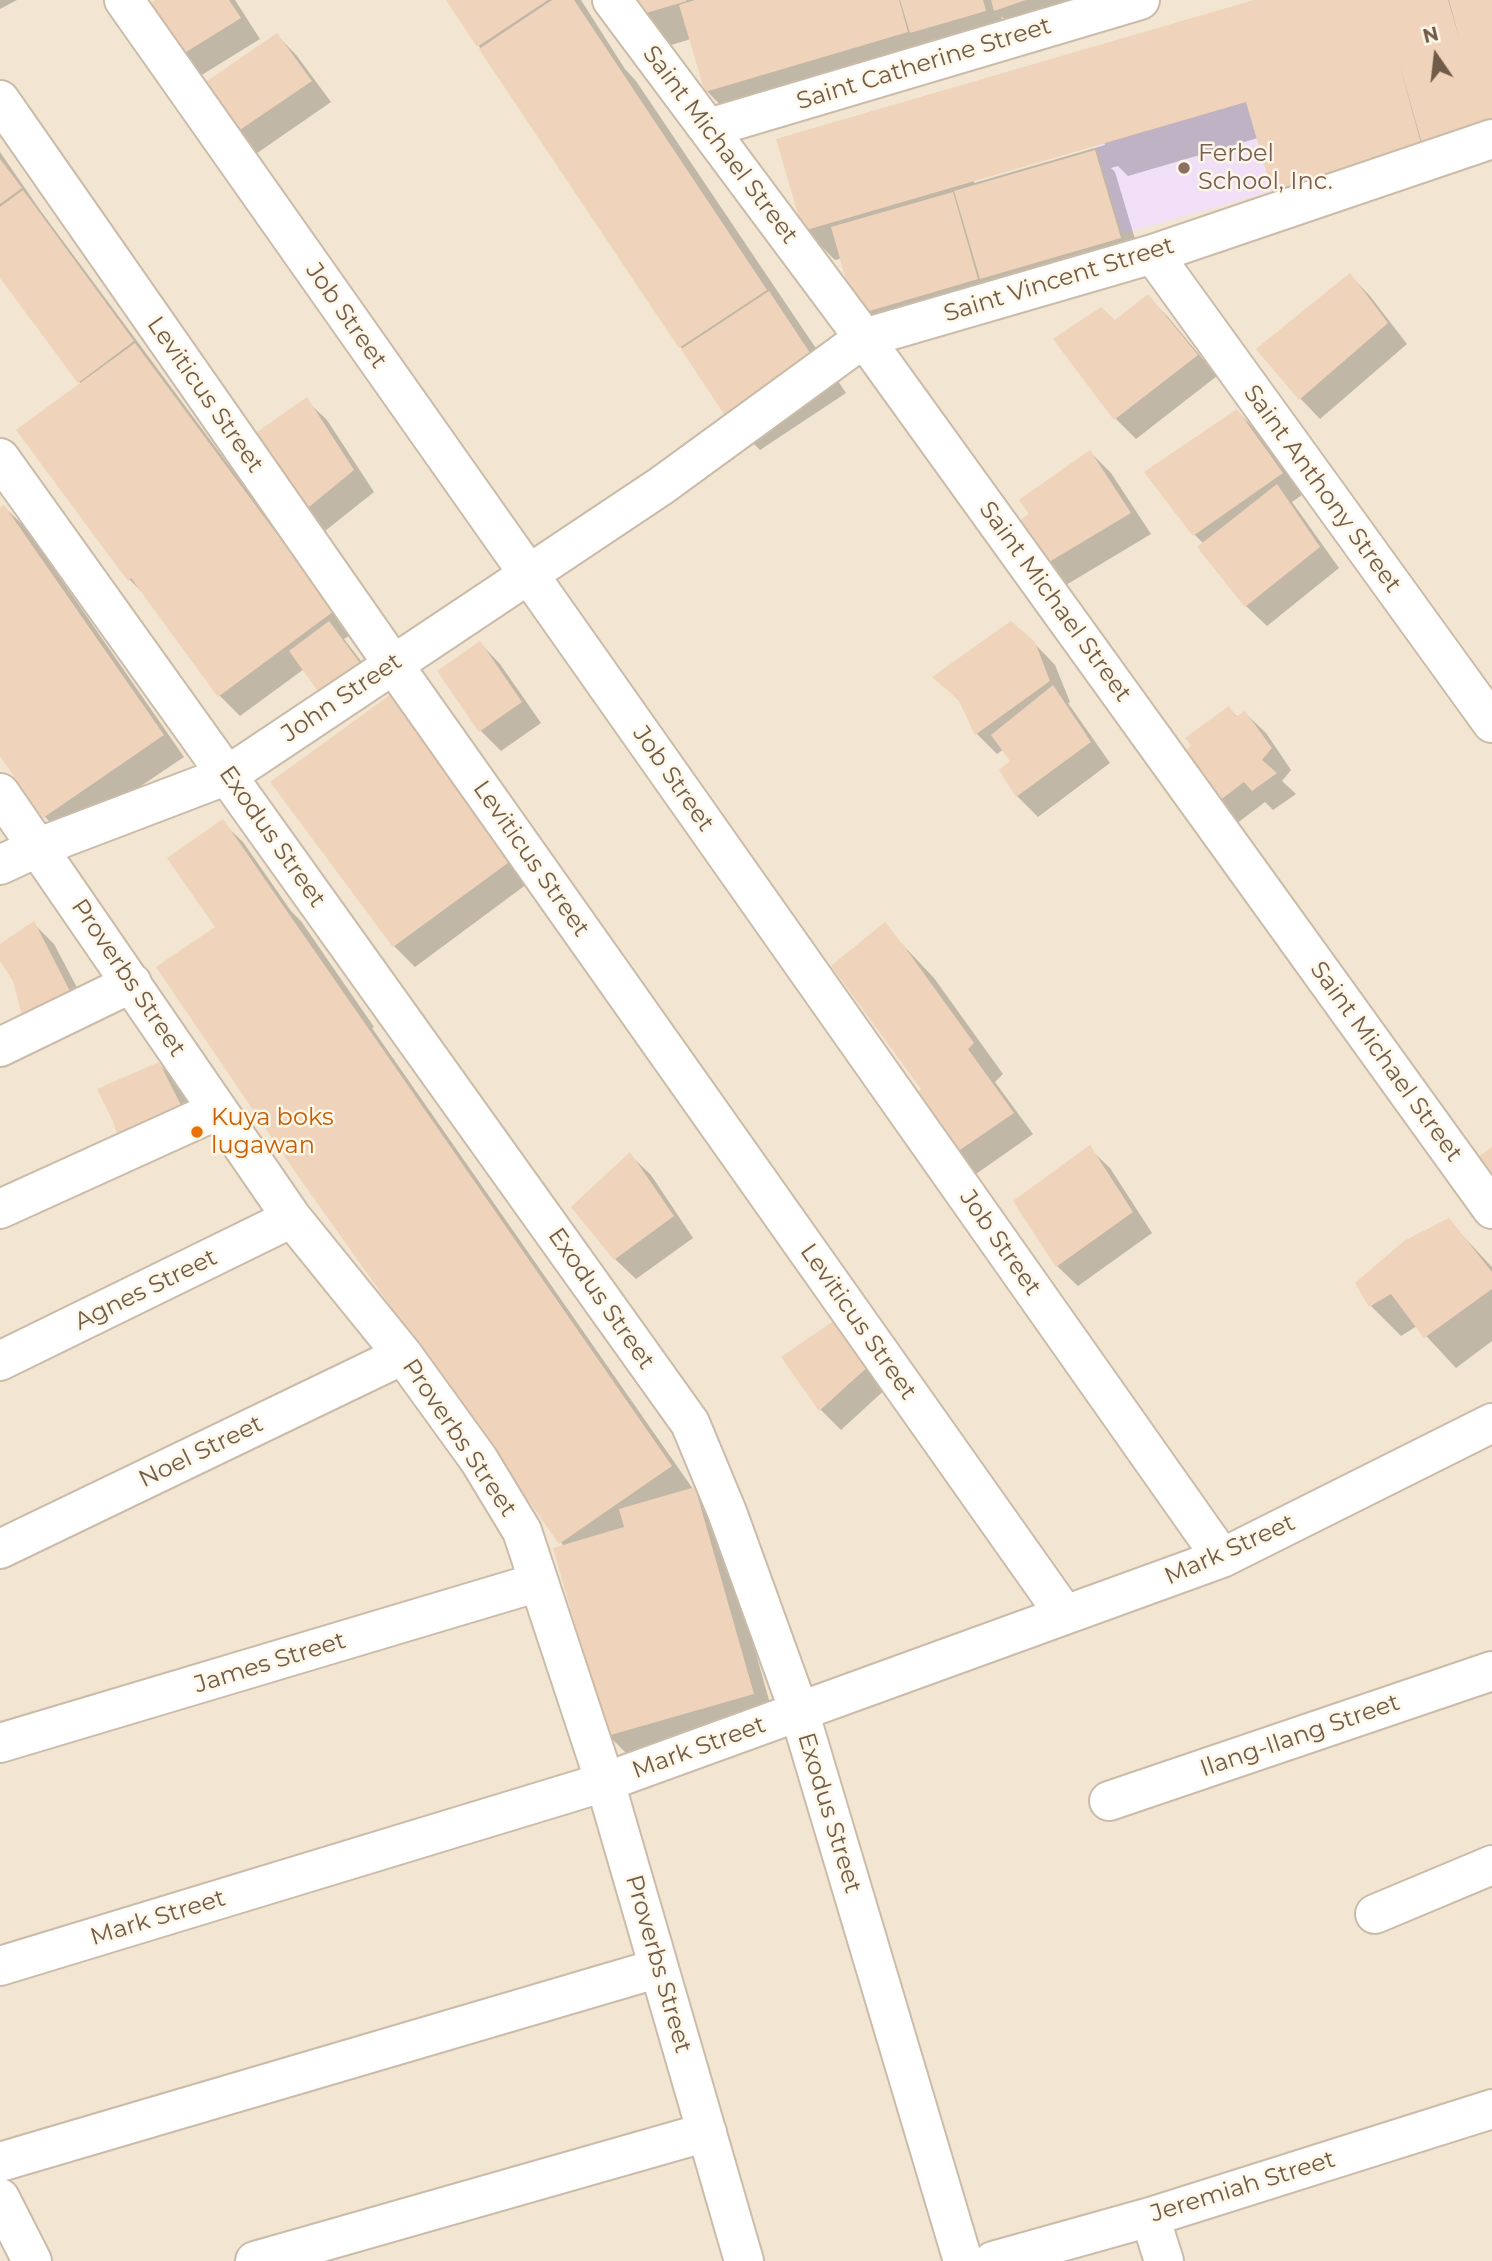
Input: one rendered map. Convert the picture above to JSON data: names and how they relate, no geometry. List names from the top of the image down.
{
  "streets": {
    "street": [
      "Saint Catherine Street",
      "Saint Michael Street",
      "Saint Vincent Street",
      "Job Street",
      "Leviticus Street",
      "Saint Anthony Street",
      "John Street",
      "Exodus Street",
      "Proverbs Street",
      "Agnes Street",
      "Noel Street",
      "Mark Street",
      "James Street",
      "Ilang-Ilang Street",
      "Jeremiah Street"
    ]
  },
  "crossings": [
    ["Saint Catherine Street", "Saint Michael Street"],
    ["Saint Michael Street", "Saint Vincent Street"],
    ["Saint Vincent Street", "Saint Anthony Street"],
    ["Saint Vincent Street", "John Street"],
    ["Job Street", "John Street"],
    ["Job Street", "Mark Street"],
    ["Leviticus Street", "John Street"],
    ["Leviticus Street", "Mark Street"],
    ["John Street", "Exodus Street"],
    ["John Street", "Proverbs Street"],
    ["Exodus Street", "Mark Street"],
    ["Proverbs Street", "Agnes Street"],
    ["Proverbs Street", "Noel Street"],
    ["Proverbs Street", "Mark Street"],
    ["Proverbs Street", "James Street"]
  ],
  "places": ["Ferbel School, Inc.", "Kuya boks lugawan"],
  "north": "top"
}
